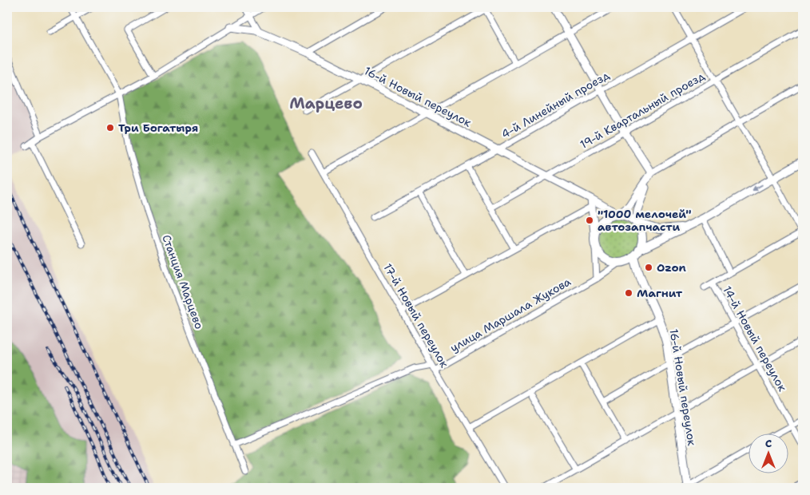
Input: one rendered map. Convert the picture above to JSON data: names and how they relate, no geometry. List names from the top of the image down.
{
  "streets": {
    "main road": ["16-й Новый переулок"],
    "street": [
      "4-й Линейный проезд",
      "19-й Квартальный проезд",
      "Станция Марцево",
      "улица Маршала Жукова",
      "17-й Новый переулок",
      "14-й Новый переулок"
    ]
  },
  "crossings": [
    ["16-й Новый переулок", "4-й Линейный проезд"],
    ["16-й Новый переулок", "19-й Квартальный проезд"],
    ["16-й Новый переулок", "улица Маршала Жукова"],
    ["Станция Марцево", "улица Маршала Жукова"],
    ["улица Маршала Жукова", "17-й Новый переулок"]
  ],
  "districts": ["Марцево"],
  "places": [
    "Три Богатыря",
    "\"1000 мелочей\" автозапчасти",
    "Ozon",
    "Магнит"
  ],
  "north": "top"
}
